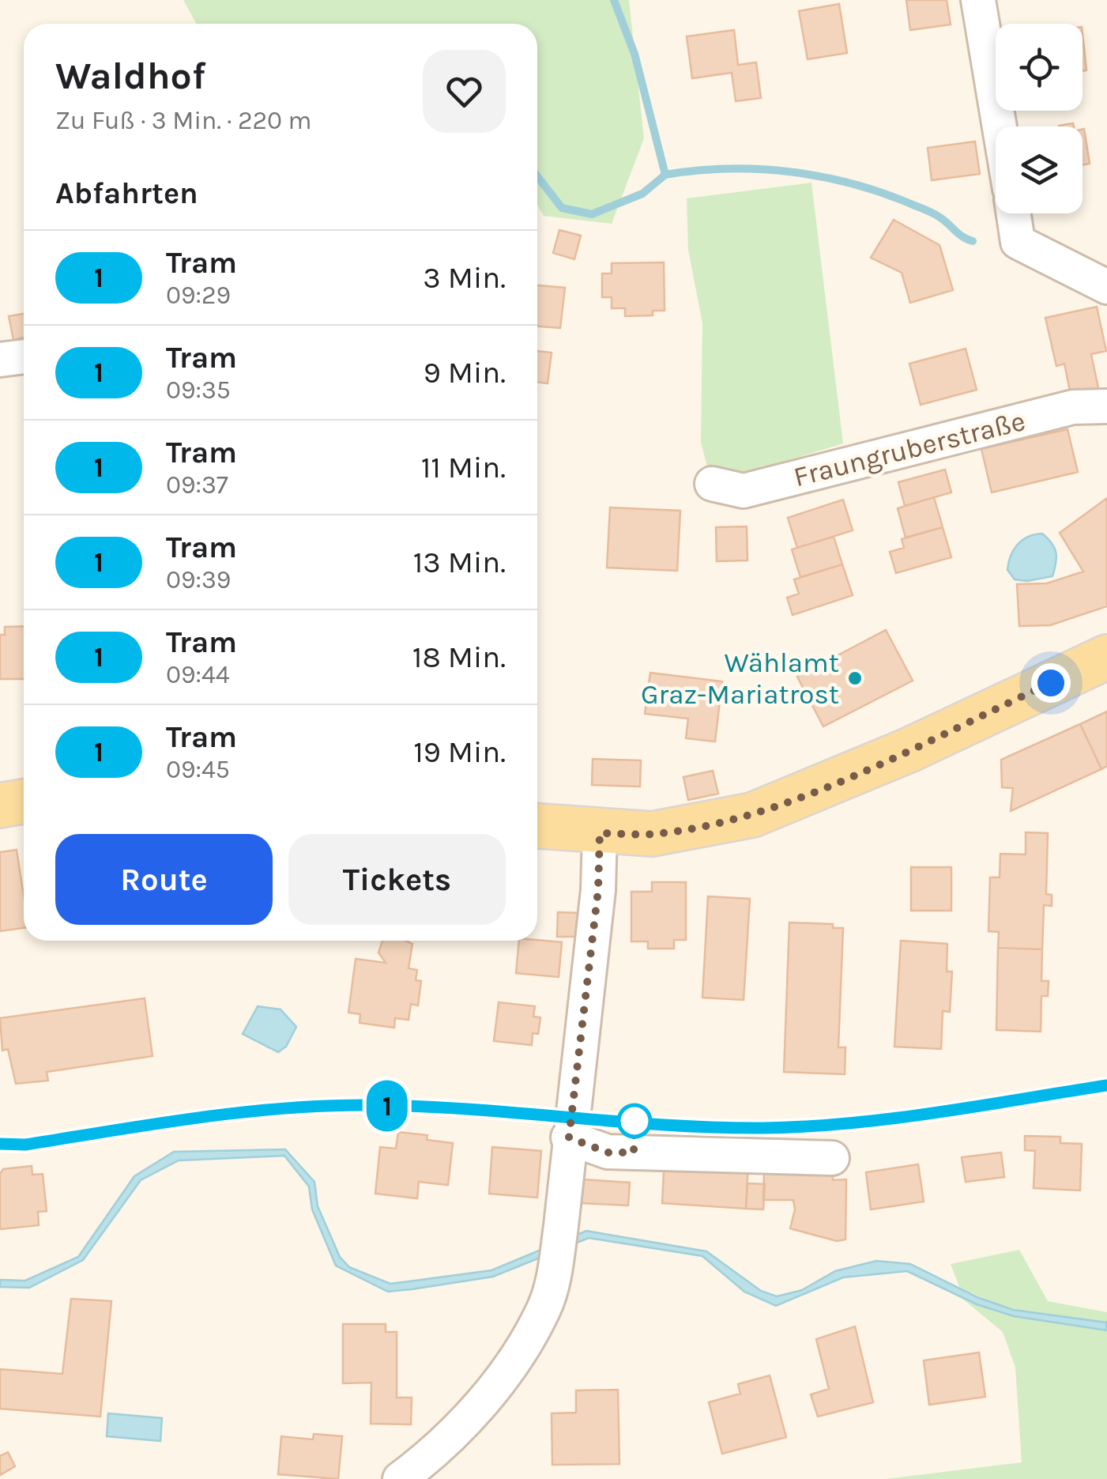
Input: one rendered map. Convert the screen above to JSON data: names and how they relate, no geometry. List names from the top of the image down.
{
  "streets": {
    "street": ["Fraungruberstraße"]
  },
  "places": ["Wählamt Graz-Mariatrost"],
  "lines": ["tram line 1"],
  "page": {
    "on_map": "1",
    "heading": [
      ["Waldhof", "Zu Fuß · 3 Min. · 220 m"],
      "Abfahrten"
    ],
    "list": [
      {
        "mark": "1",
        "name": "Tram",
        "note": "09:29",
        "value": "3 Min."
      },
      {
        "mark": "1",
        "name": "Tram",
        "note": "09:35",
        "value": "9 Min."
      },
      {
        "mark": "1",
        "name": "Tram",
        "note": "09:37",
        "value": "11 Min."
      },
      {
        "mark": "1",
        "name": "Tram",
        "note": "09:39",
        "value": "13 Min."
      },
      {
        "mark": "1",
        "name": "Tram",
        "note": "09:44",
        "value": "18 Min."
      },
      {
        "mark": "1",
        "name": "Tram",
        "note": "09:45",
        "value": "19 Min."
      }
    ],
    "buttons": ["Route", "Tickets"]
  }
}
